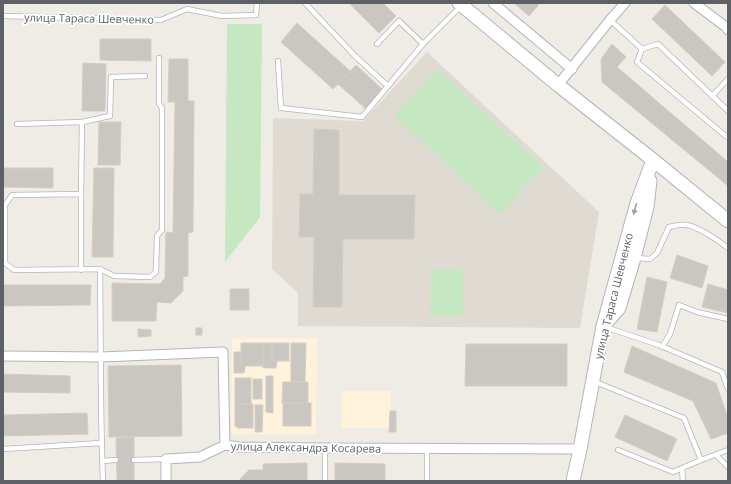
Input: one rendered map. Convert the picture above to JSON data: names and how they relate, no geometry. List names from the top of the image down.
{
  "streets": {
    "street": ["улица Тараса Шевченко", "улица Александра Косарева"]
  },
  "crossings": [
    ["улица Тараса Шевченко", "улица Александра Косарева"]
  ]
}
